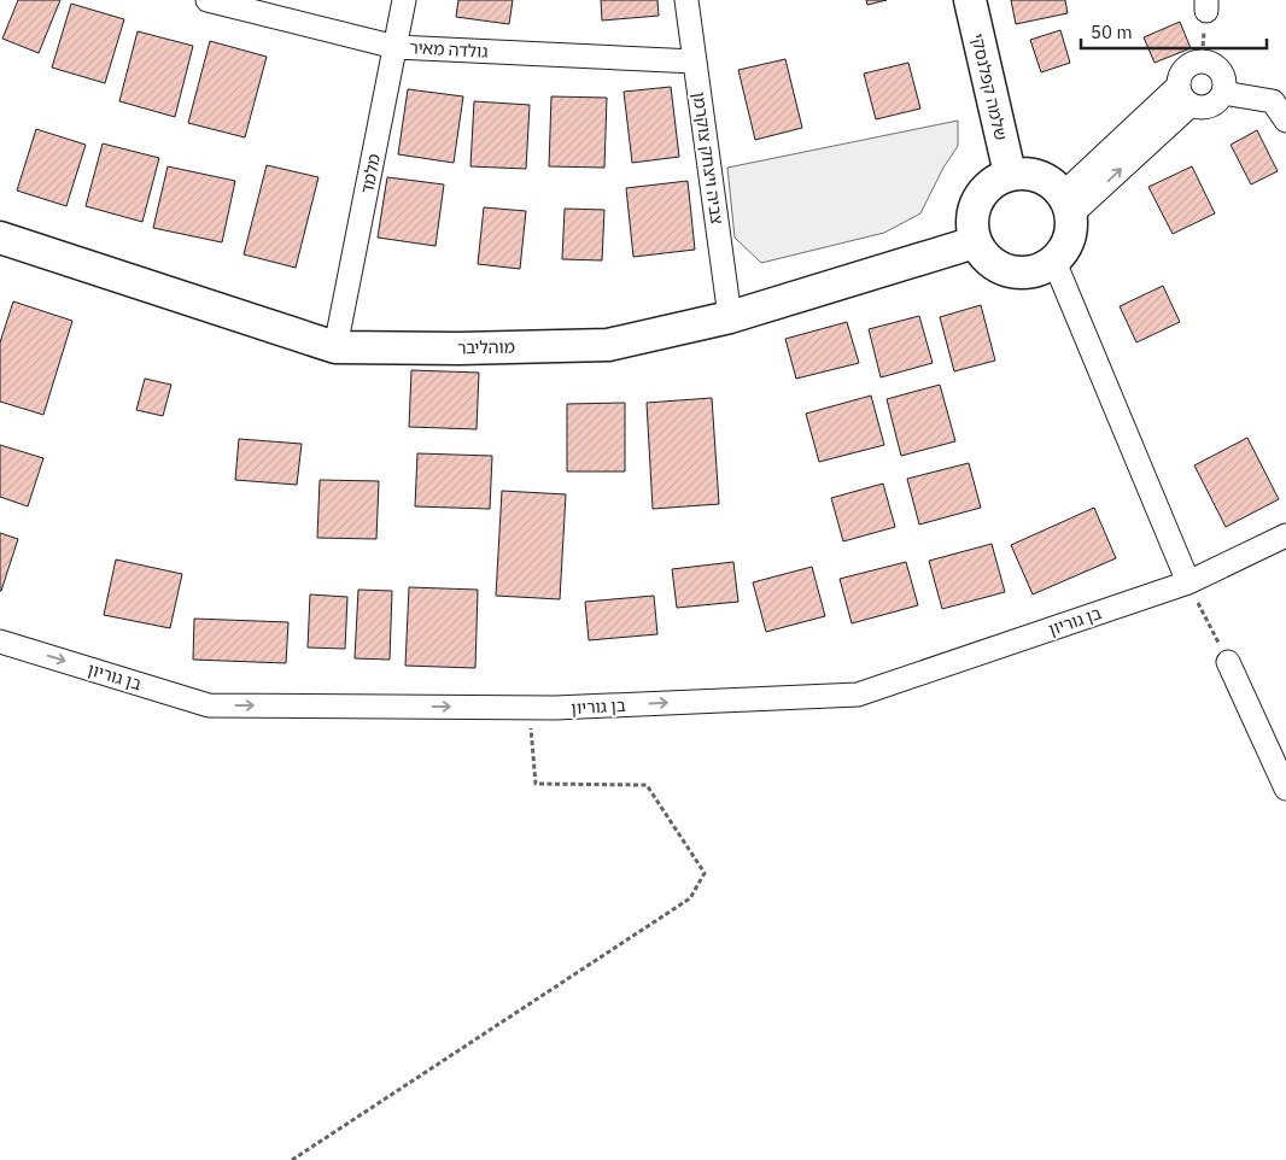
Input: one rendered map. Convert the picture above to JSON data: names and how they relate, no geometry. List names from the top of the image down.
{
  "streets": {
    "street": [
      "גולדה מאיר",
      "שלמה קפלנסקי",
      "צביה ויצחק צוקרמן",
      "מלמד",
      "מוהליבר",
      "בן גוריון"
    ]
  },
  "crossings": [
    ["גולדה מאיר", "צביה ויצחק צוקרמן"],
    ["גולדה מאיר", "מלמד"],
    ["שלמה קפלנסקי", "מוהליבר"],
    ["צביה ויצחק צוקרמן", "מוהליבר"],
    ["מלמד", "מוהליבר"]
  ],
  "one_way": ["בן גוריון"],
  "scale_bar": "50 m"
}
